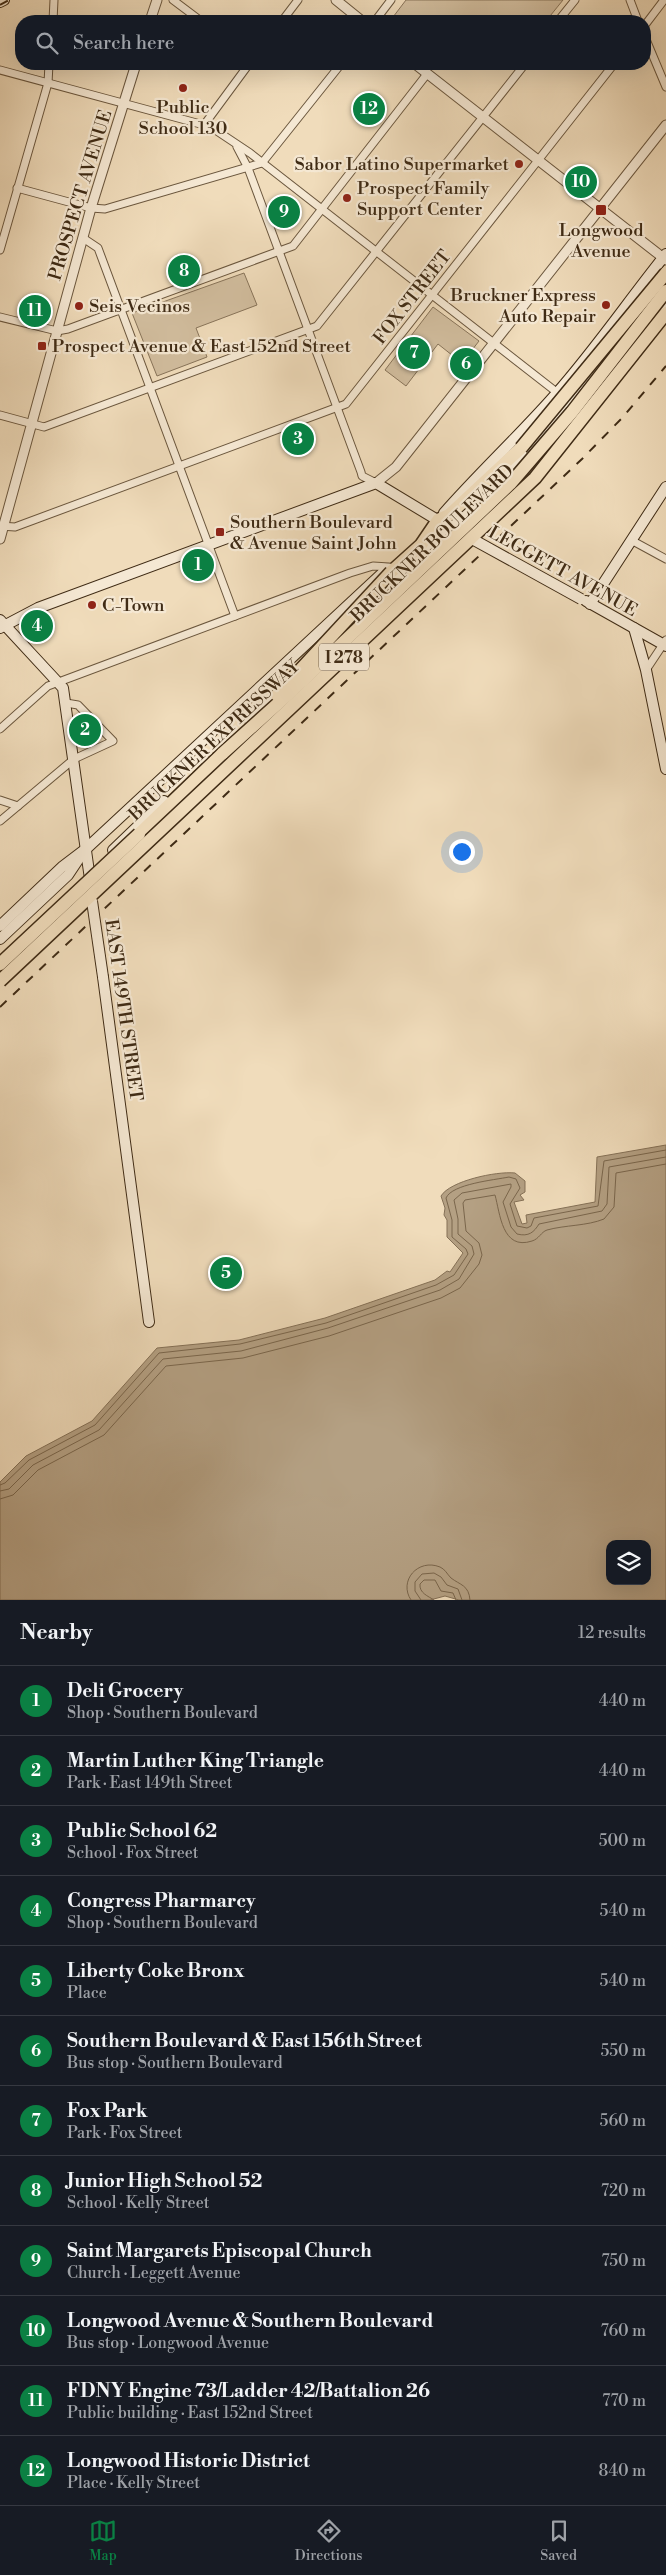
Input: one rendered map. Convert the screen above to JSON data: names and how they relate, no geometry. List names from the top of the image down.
{
  "streets": {
    "highway": ["I 278", "BRUCKNER EXPRESSWAY"],
    "main road": ["BRUCKNER BOULEVARD", "LEGGETT AVENUE", "EAST 149TH STREET"],
    "street": ["PROSPECT AVENUE", "FOX STREET"]
  },
  "crossings": [
    ["PROSPECT AVENUE", "FOX STREET"],
    ["FOX STREET", "LEGGETT AVENUE"],
    ["BRUCKNER BOULEVARD", "LEGGETT AVENUE"],
    ["BRUCKNER BOULEVARD", "EAST 149TH STREET"]
  ],
  "places": {
    "other": [
      "Public School 130",
      "Sabor Latino Supermarket",
      "Prospect Family Support Center",
      "Bruckner Express Auto Repair",
      "Seis Vecinos",
      "C-Town"
    ],
    "transit": ["Longwood Avenue", "Prospect Avenue & East 152nd Street", "Southern Boulevard & Avenue Saint John"]
  },
  "page": {
    "search": "Search here",
    "pins": [
      "12",
      "10",
      "9",
      "8",
      "11",
      "7",
      "6",
      "3",
      "1",
      "4",
      "2",
      "5"
    ],
    "heading": ["Nearby", "12 results"],
    "list": [
      {
        "mark": "1",
        "name": "Deli Grocery",
        "note": "Shop · Southern Boulevard",
        "value": "440 m"
      },
      {
        "mark": "2",
        "name": "Martin Luther King Triangle",
        "note": "Park · East 149th Street",
        "value": "440 m"
      },
      {
        "mark": "3",
        "name": "Public School 62",
        "note": "School · Fox Street",
        "value": "500 m"
      },
      {
        "mark": "4",
        "name": "Congress Pharmarcy",
        "note": "Shop · Southern Boulevard",
        "value": "540 m"
      },
      {
        "mark": "5",
        "name": "Liberty Coke Bronx",
        "note": "Place",
        "value": "540 m"
      },
      {
        "mark": "6",
        "name": "Southern Boulevard & East 156th Street",
        "note": "Bus stop · Southern Boulevard",
        "value": "550 m"
      },
      {
        "mark": "7",
        "name": "Fox Park",
        "note": "Park · Fox Street",
        "value": "560 m"
      },
      {
        "mark": "8",
        "name": "Junior High School 52",
        "note": "School · Kelly Street",
        "value": "720 m"
      },
      {
        "mark": "9",
        "name": "Saint Margarets Episcopal Church",
        "note": "Church · Leggett Avenue",
        "value": "750 m"
      },
      {
        "mark": "10",
        "name": "Longwood Avenue & Southern Boulevard",
        "note": "Bus stop · Longwood Avenue",
        "value": "760 m"
      },
      {
        "mark": "11",
        "name": "FDNY Engine 73/Ladder 42/Battalion 26",
        "note": "Public building · East 152nd Street",
        "value": "770 m"
      },
      {
        "mark": "12",
        "name": "Longwood Historic District",
        "note": "Place · Kelly Street",
        "value": "840 m"
      }
    ],
    "nav": ["Map", "Directions", "Saved"]
  }
}
